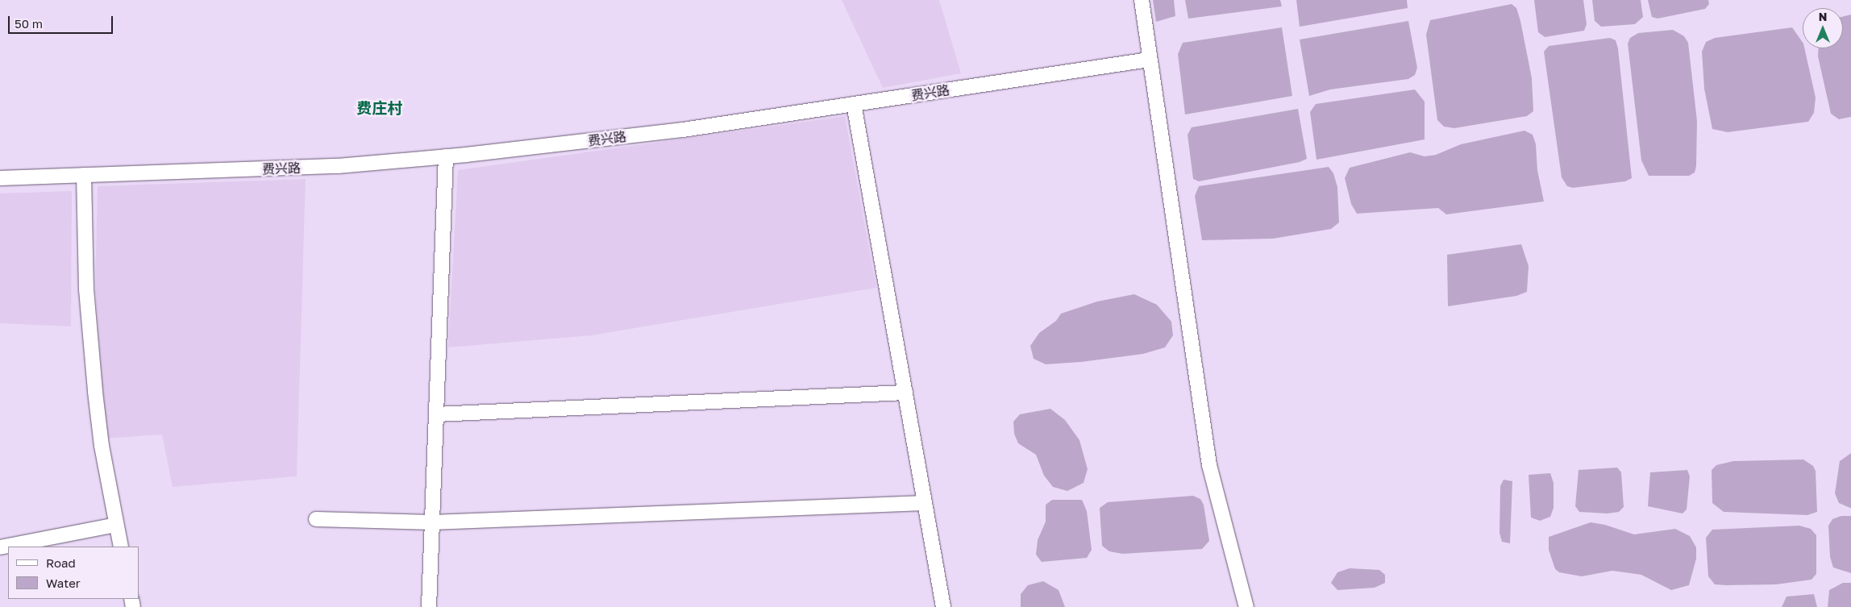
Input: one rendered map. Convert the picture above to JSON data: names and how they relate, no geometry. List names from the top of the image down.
{
  "streets": {
    "street": ["费兴路"]
  },
  "districts": ["费庄村"],
  "legend": ["Road", "Water"],
  "scale_bar": "50 m",
  "north": "top"
}
